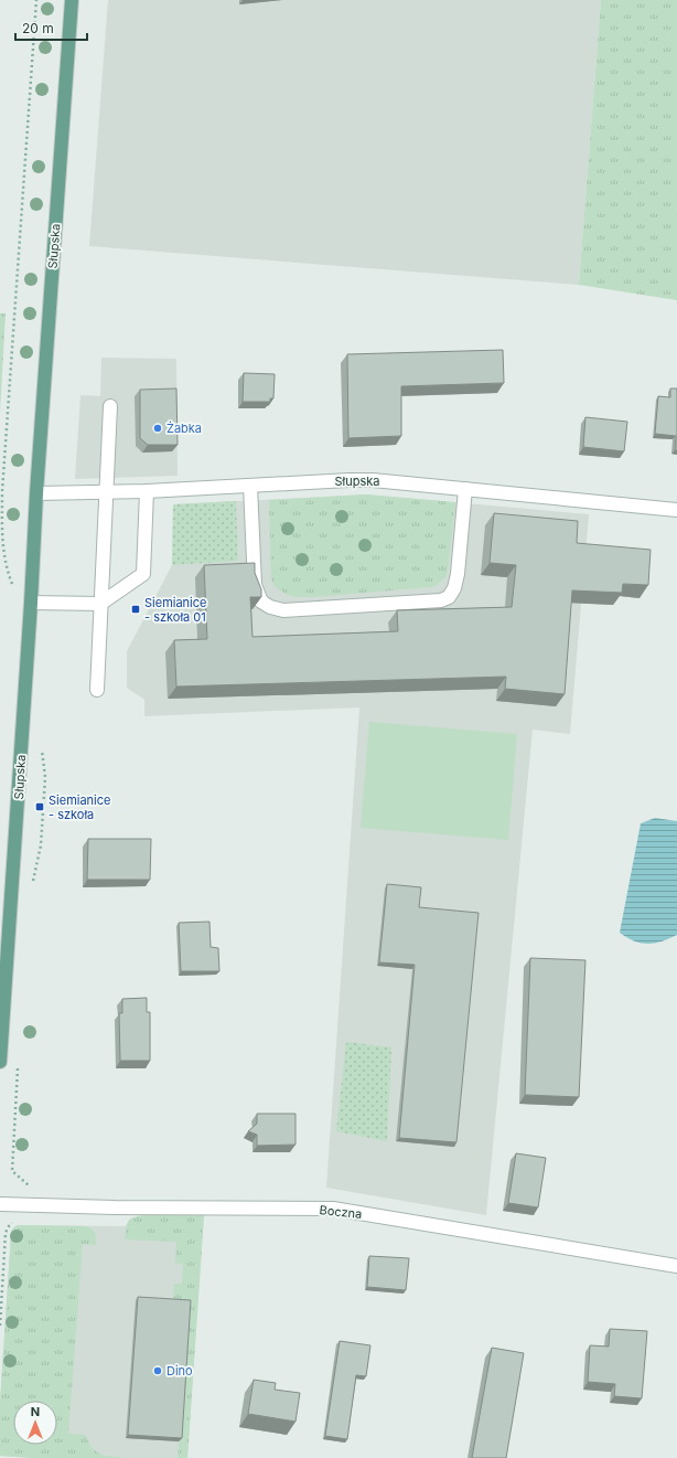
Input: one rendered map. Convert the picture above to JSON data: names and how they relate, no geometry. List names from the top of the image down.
{
  "streets": {
    "main road": ["Słupska"],
    "street": ["Boczna"]
  },
  "places": {
    "other": ["Żabka", "Dino"],
    "transit": ["Siemianice - szkoła 01", "Siemianice - szkoła"]
  },
  "scale_bar": "20 m",
  "north": "top"
}
